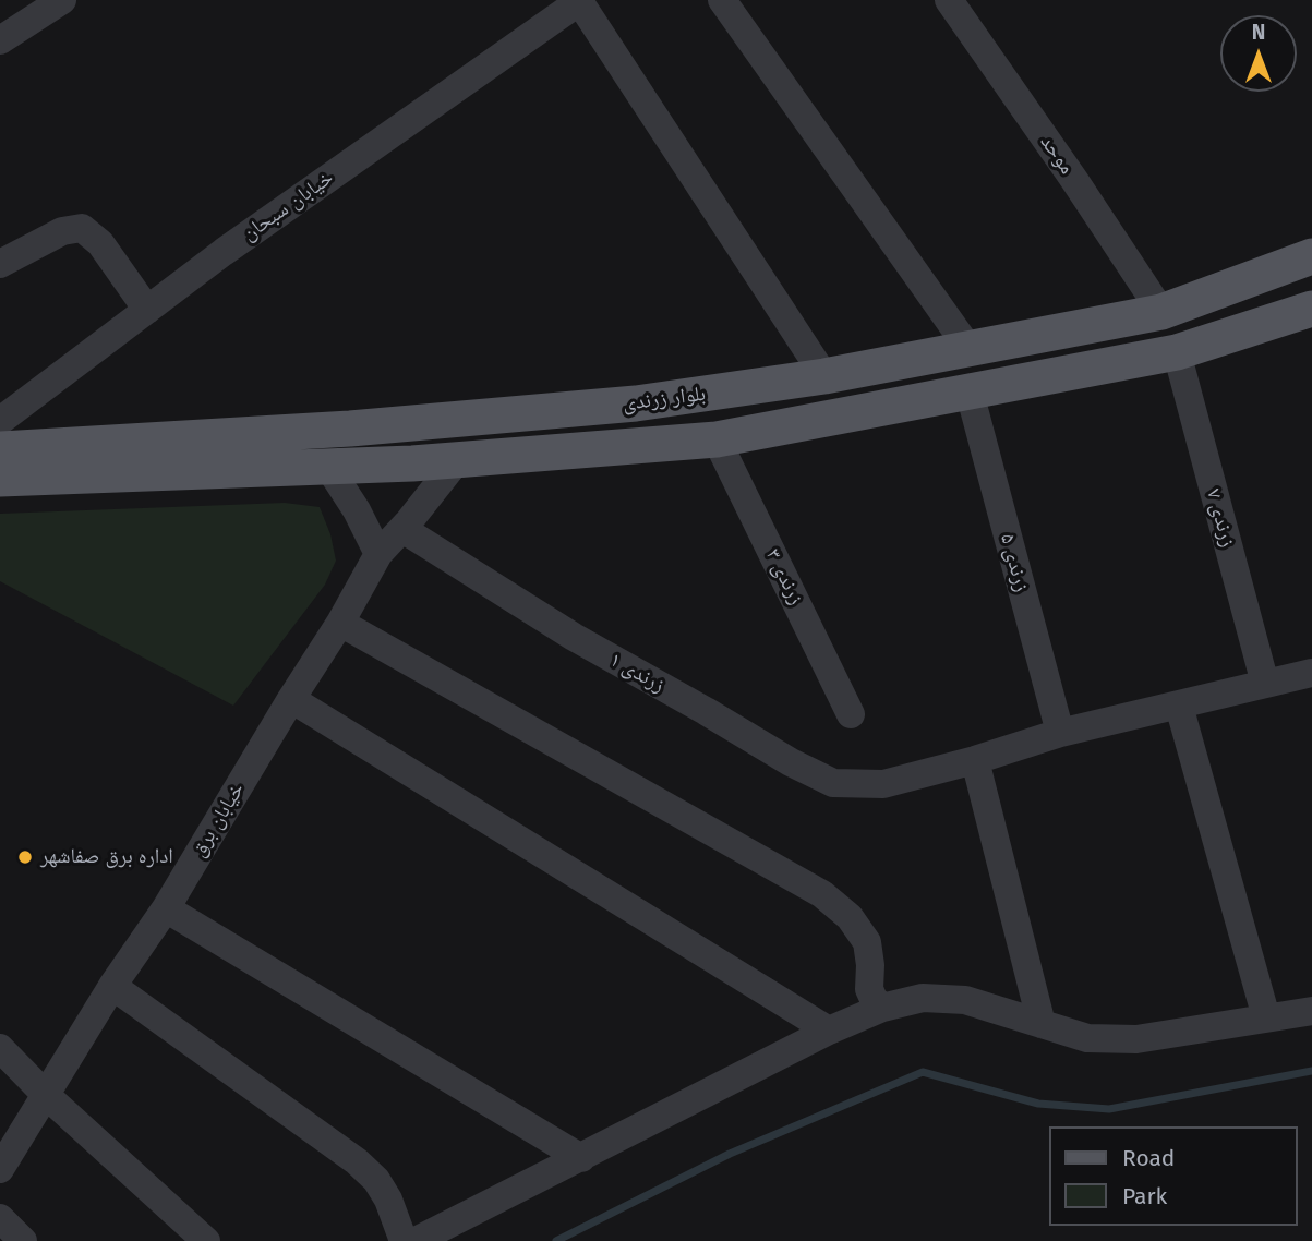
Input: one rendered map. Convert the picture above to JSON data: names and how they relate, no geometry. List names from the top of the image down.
{
  "streets": {
    "main road": ["بلوار زرندی"],
    "street": [
      "موحد",
      "خیابان سبحان",
      "زرندی ۷",
      "زرندی ۵",
      "زرندی ۳",
      "زرندی ۱",
      "خیابان برق"
    ]
  },
  "crossings": [
    ["موحد", "بلوار زرندی"],
    ["بلوار زرندی", "زرندی ۷"],
    ["بلوار زرندی", "زرندی ۵"],
    ["بلوار زرندی", "زرندی ۳"],
    ["زرندی ۷", "زرندی ۱"],
    ["زرندی ۵", "زرندی ۱"]
  ],
  "places": ["اداره برق صفاشهر"],
  "legend": ["Road", "Park"],
  "north": "top"
}
